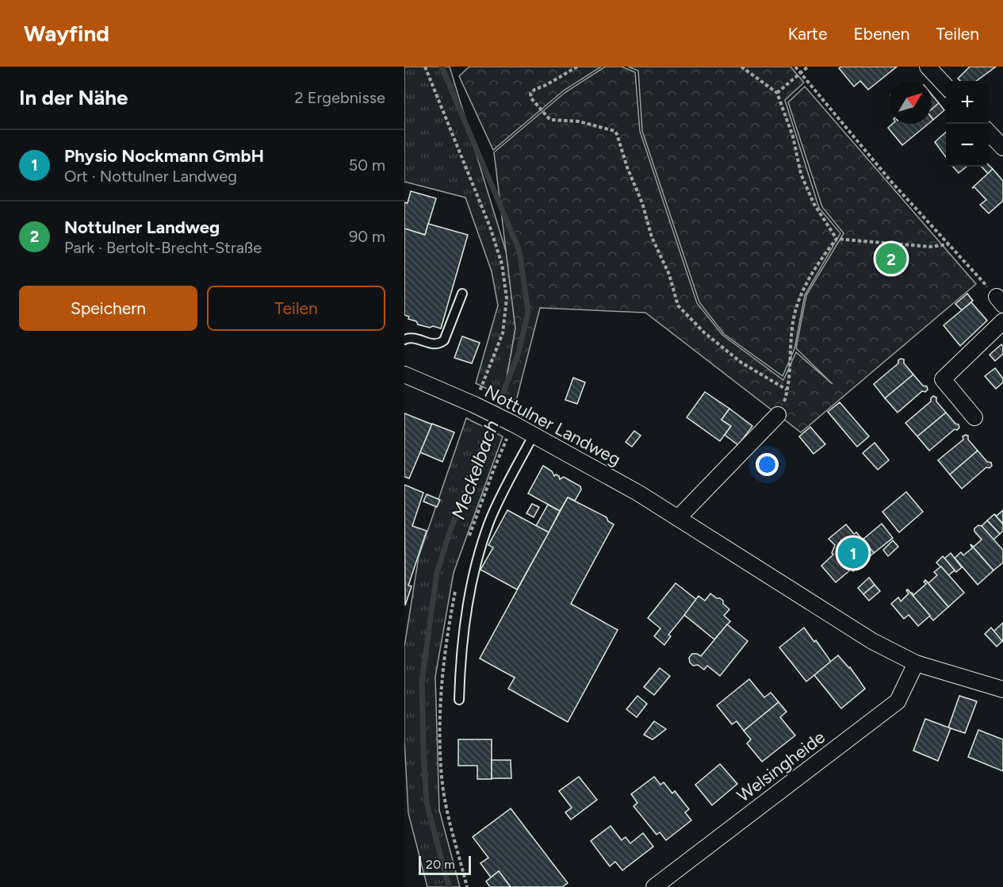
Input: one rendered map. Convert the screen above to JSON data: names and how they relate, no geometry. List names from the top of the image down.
{
  "streets": {
    "street": ["Nottulner Landweg", "Welsingheide"]
  },
  "crossings": [
    ["Nottulner Landweg", "Welsingheide"]
  ],
  "water": ["Meckelbach"],
  "scale_bar": "20 m",
  "north": "top right",
  "page": {
    "header": "Wayfind",
    "nav": ["Karte", "Ebenen", "Teilen"],
    "heading": ["In der Nähe", "2 Ergebnisse"],
    "map_buttons": ["+", "−"],
    "list": [
      {
        "mark": "1",
        "name": "Physio Nockmann GmbH",
        "note": "Ort · Nottulner Landweg",
        "value": "50 m"
      },
      {
        "mark": "2",
        "name": "Nottulner Landweg",
        "note": "Park · Bertolt-Brecht-Straße",
        "value": "90 m"
      }
    ],
    "pins": ["2", "1"],
    "buttons": ["Speichern", "Teilen"],
    "scale": "20 m"
  }
}
